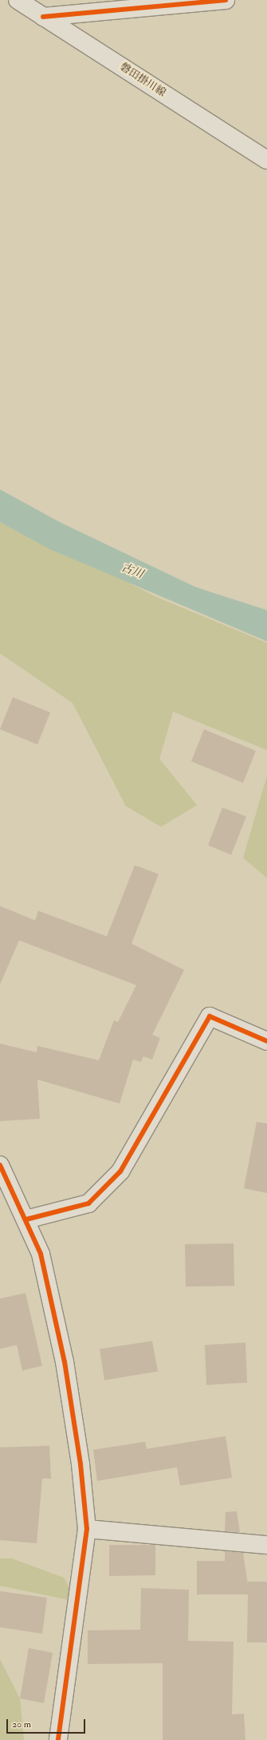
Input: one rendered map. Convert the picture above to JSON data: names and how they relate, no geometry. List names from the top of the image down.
{
  "streets": {
    "street": ["磐田掛川線"]
  },
  "water": ["古川"],
  "scale_bar": "20 m"
}
